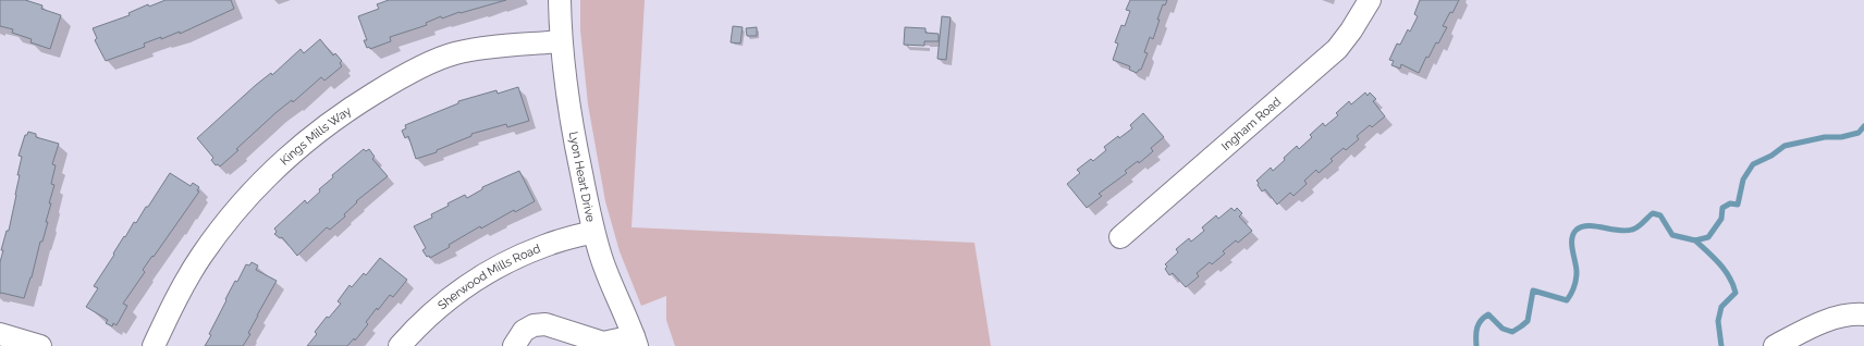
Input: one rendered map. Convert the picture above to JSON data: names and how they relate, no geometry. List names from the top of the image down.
{
  "streets": {
    "street": [
      "Ingham Road",
      "Kings Mills Way",
      "Lyon Heart Drive",
      "Sherwood Mills Road"
    ]
  },
  "crossings": [
    ["Kings Mills Way", "Lyon Heart Drive"],
    ["Lyon Heart Drive", "Sherwood Mills Road"]
  ]
}
